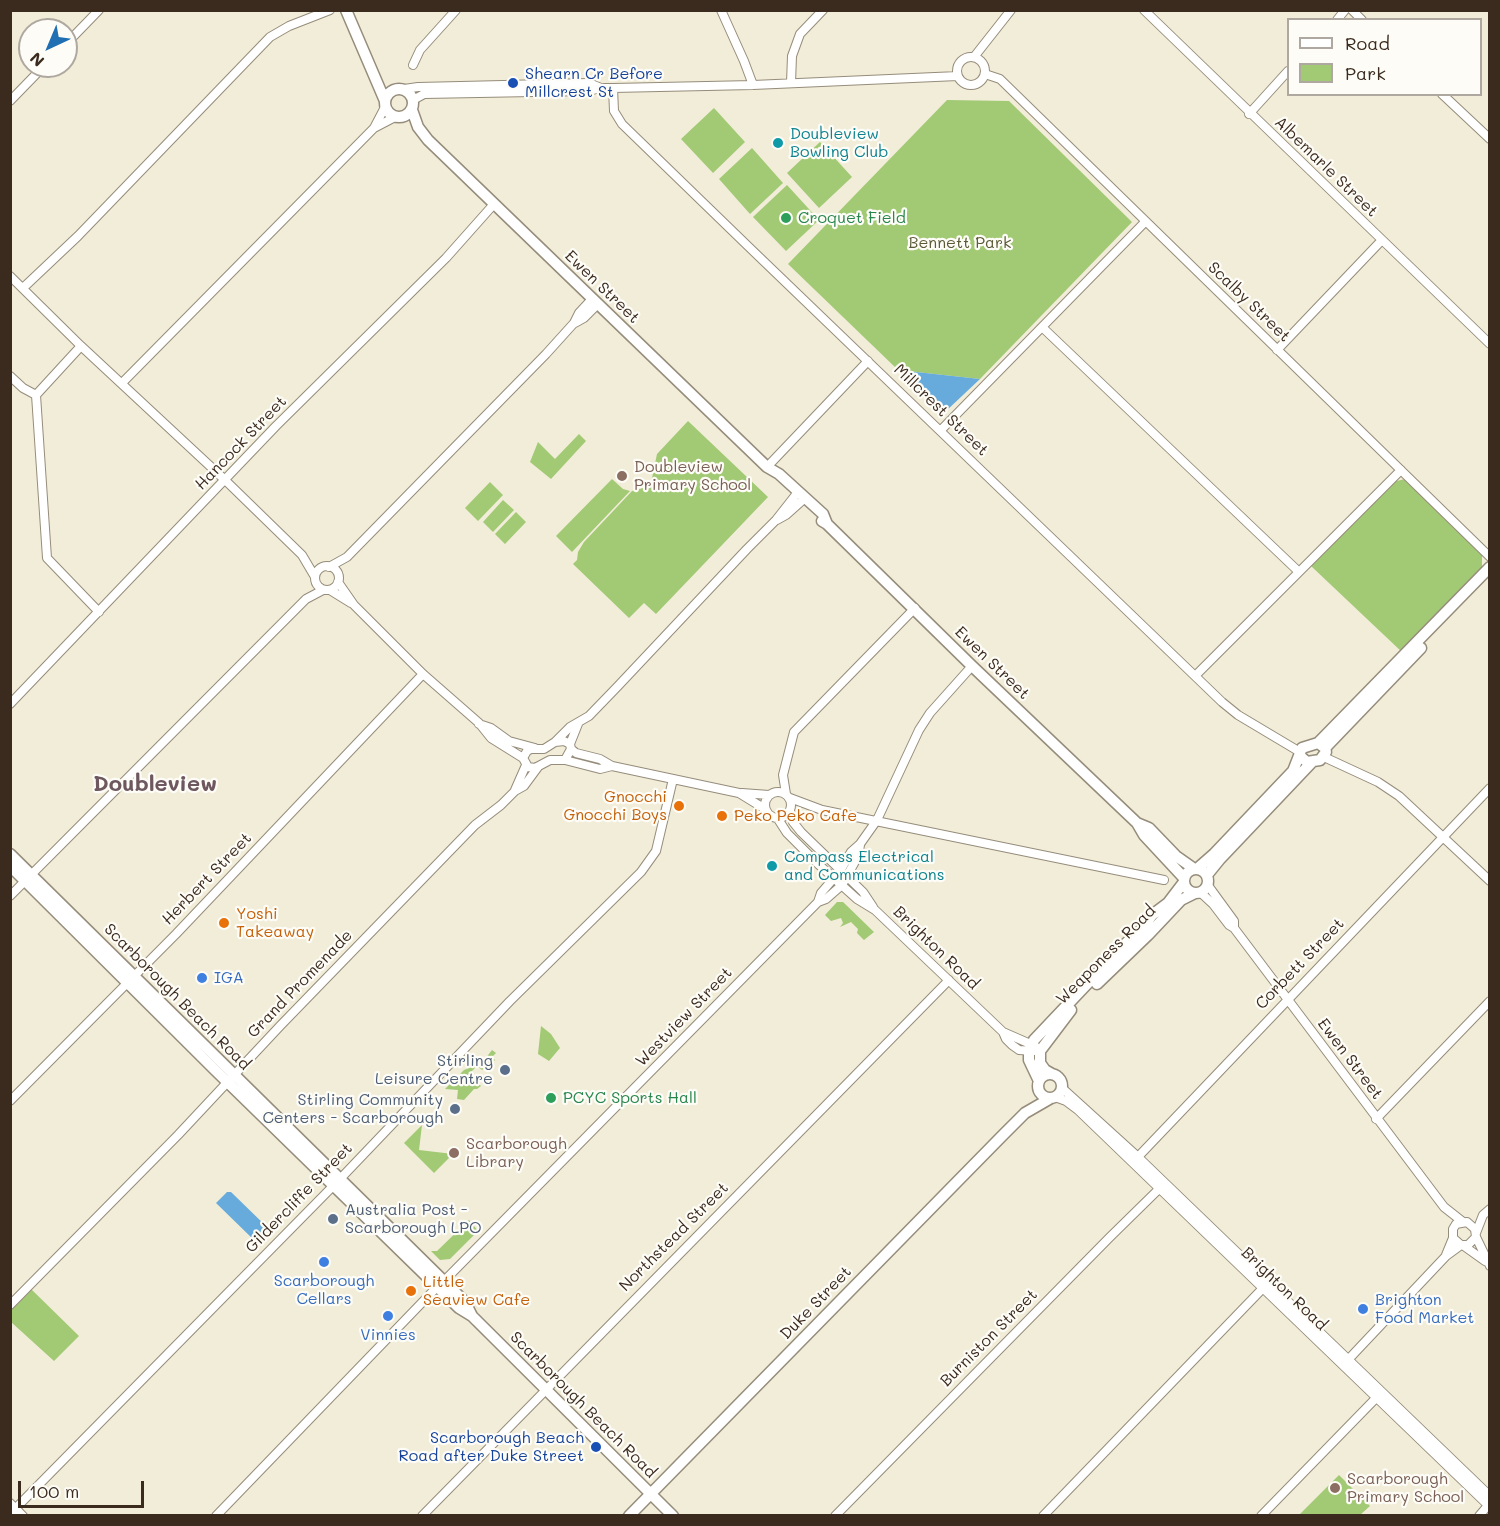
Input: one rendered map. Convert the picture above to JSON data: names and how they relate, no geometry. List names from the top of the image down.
{
  "streets": {
    "main road": [
      "Ewen Street",
      "Weaponess Road",
      "Scarborough Beach Road",
      "Duke Street"
    ],
    "street": [
      "Albemarle Street",
      "Scalby Street",
      "Millcrest Street",
      "Hancock Street",
      "Herbert Street",
      "Brighton Road",
      "Corbett Street",
      "Grand Promenade",
      "Westview Street",
      "Gildercliffe Street",
      "Northstead Street",
      "Burniston Street"
    ]
  },
  "crossings": [
    ["Ewen Street", "Hancock Street"],
    ["Ewen Street", "Weaponess Road"],
    ["Ewen Street", "Corbett Street"],
    ["Ewen Street", "Westview Street"],
    ["Millcrest Street", "Weaponess Road"],
    ["Herbert Street", "Scarborough Beach Road"],
    ["Brighton Road", "Weaponess Road"],
    ["Brighton Road", "Corbett Street"],
    ["Brighton Road", "Westview Street"],
    ["Brighton Road", "Northstead Street"],
    ["Brighton Road", "Duke Street"],
    ["Brighton Road", "Burniston Street"],
    ["Grand Promenade", "Scarborough Beach Road"],
    ["Scarborough Beach Road", "Westview Street"],
    ["Scarborough Beach Road", "Gildercliffe Street"],
    ["Scarborough Beach Road", "Northstead Street"],
    ["Scarborough Beach Road", "Duke Street"]
  ],
  "districts": ["Doubleview"],
  "parks": ["Bennett Park"],
  "places": [
    "Shearn Cr Before Millcrest St",
    "Doubleview Bowling Club",
    "Croquet Field",
    "Doubleview Primary School",
    "Gnocchi Gnocchi Boys",
    "Peko Peko Cafe",
    "Compass Electrical and Communications",
    "Yoshi Takeaway",
    "IGA",
    "Stirling Leisure Centre",
    "PCYC Sports Hall",
    "Stirling Community Centers - Scarborough",
    "Scarborough Library",
    "Australia Post - Scarborough LPO",
    "Scarborough Cellars",
    "Little Seaview Cafe",
    "Brighton Food Market",
    "Vinnies",
    "Scarborough Beach Road after Duke Street",
    "Scarborough Primary School"
  ],
  "legend": ["Road", "Park"],
  "scale_bar": "100 m",
  "north": "bottom left"
}
